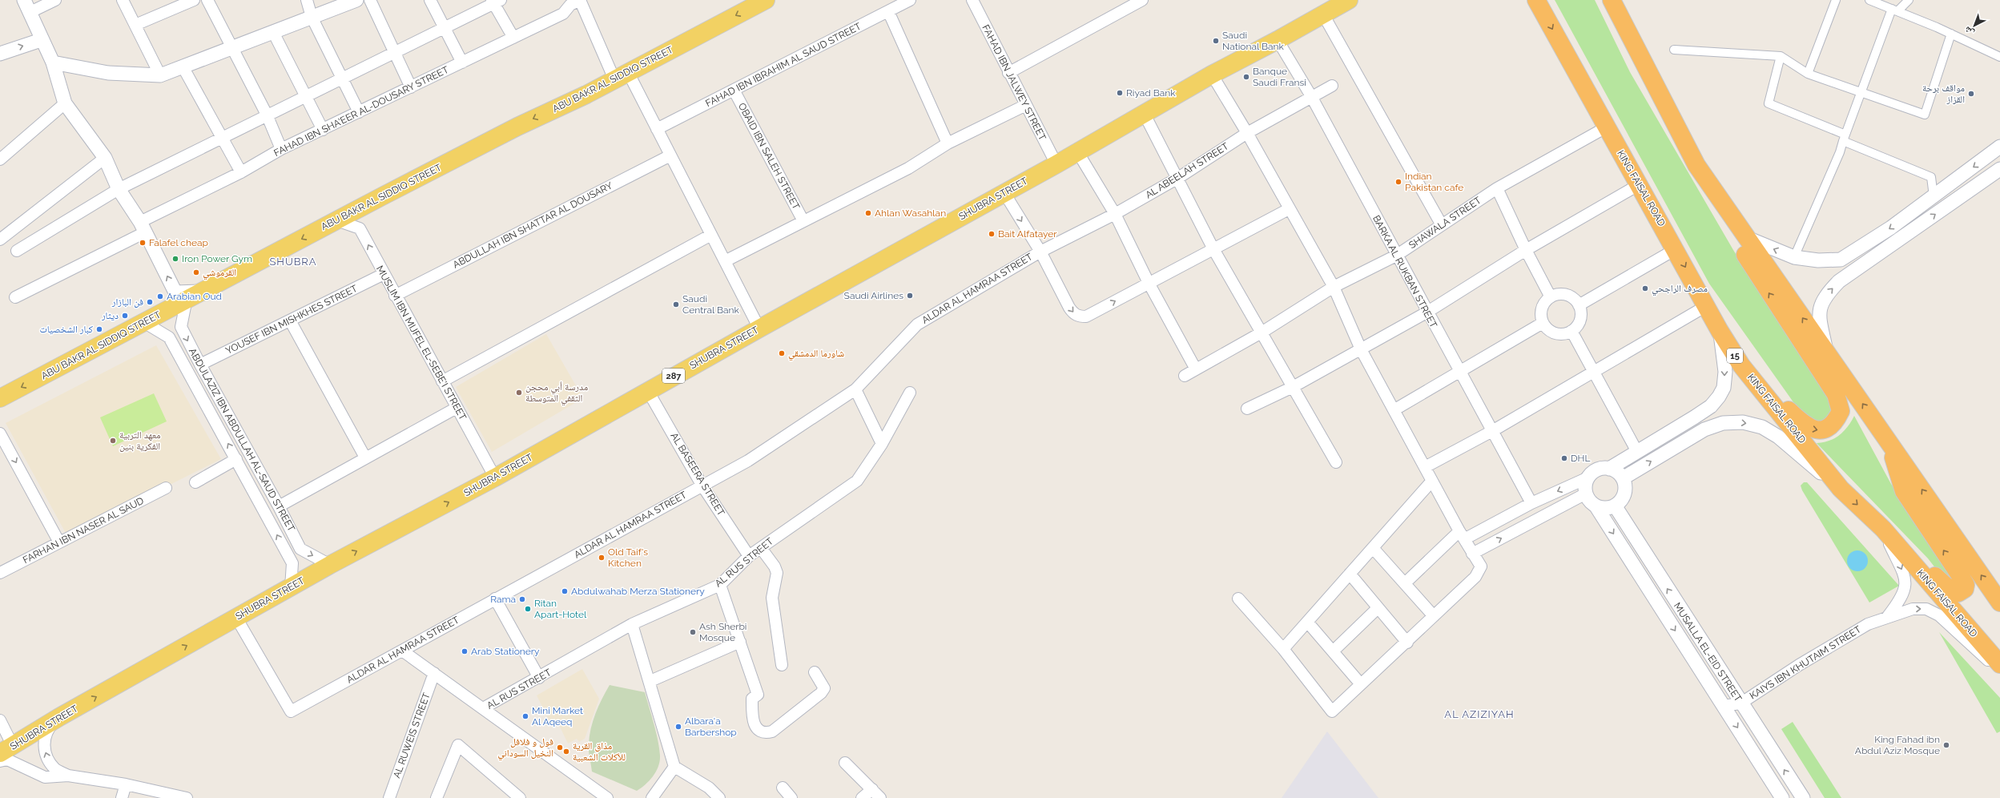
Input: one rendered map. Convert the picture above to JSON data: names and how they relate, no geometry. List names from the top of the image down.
{
  "streets": {
    "highway": ["KING FAISAL ROAD", "15"],
    "main road": ["ABU BAKR AL SIDDIQ STREET", "SHUBRA STREET", "287"],
    "street": [
      "FAHAD IBN IBRAHIM AL SAUD STREET",
      "FAHAD IBN JALWEY STREET",
      "FAHAD IBN SHA'EER AL-DOUSARY STREET",
      "OBAID IBN SALEH STREET",
      "AL ABEELAH STREET",
      "SHAWALA STREET",
      "ABDULLAH IBN SHATTAR AL DOUSARY",
      "BARKA AL RUKBAN STREET",
      "ALDAR AL HAMRAA STREET",
      "YOUSEF IBN MISHKHES STREET",
      "MUSLIM IBN MIJFEL EL-SEBE'I STREET",
      "ABDULAZIZ IBN ABDULLAH AL-SAUD STREET",
      "AL BASEERA STREET",
      "FARHAN IBN NASER AL SAUD",
      "AL RUS STREET",
      "MUSALLA EL-EID STREET",
      "KAIYS IBN KHUTAIM STREET",
      "AL RUWEIS STREET"
    ]
  },
  "crossings": [
    ["FAHAD IBN IBRAHIM AL SAUD STREET", "OBAID IBN SALEH STREET"],
    ["ABU BAKR AL SIDDIQ STREET", "MUSLIM IBN MIJFEL EL-SEBE'I STREET"],
    ["ABU BAKR AL SIDDIQ STREET", "ABDULAZIZ IBN ABDULLAH AL-SAUD STREET"],
    ["FAHAD IBN JALWEY STREET", "SHUBRA STREET"],
    ["AL ABEELAH STREET", "BARKA AL RUKBAN STREET"],
    ["AL ABEELAH STREET", "ALDAR AL HAMRAA STREET"],
    ["KING FAISAL ROAD", "SHAWALA STREET"],
    ["SHUBRA STREET", "BARKA AL RUKBAN STREET"],
    ["SHUBRA STREET", "ALDAR AL HAMRAA STREET"],
    ["SHUBRA STREET", "MUSLIM IBN MIJFEL EL-SEBE'I STREET"],
    ["SHUBRA STREET", "ABDULAZIZ IBN ABDULLAH AL-SAUD STREET"],
    ["SHUBRA STREET", "AL BASEERA STREET"],
    ["SHAWALA STREET", "BARKA AL RUKBAN STREET"],
    ["ABDULLAH IBN SHATTAR AL DOUSARY", "MUSLIM IBN MIJFEL EL-SEBE'I STREET"],
    ["ALDAR AL HAMRAA STREET", "AL BASEERA STREET"],
    ["YOUSEF IBN MISHKHES STREET", "MUSLIM IBN MIJFEL EL-SEBE'I STREET"],
    ["YOUSEF IBN MISHKHES STREET", "ABDULAZIZ IBN ABDULLAH AL-SAUD STREET"],
    ["AL BASEERA STREET", "AL RUS STREET"],
    ["MUSALLA EL-EID STREET", "KAIYS IBN KHUTAIM STREET"]
  ],
  "one_way": ["ABU BAKR AL SIDDIQ STREET", "KAIYS IBN KHUTAIM STREET"],
  "districts": ["SHUBRA", "AL AZIZIYAH"],
  "places": [
    "Saudi National Bank",
    "Banque Saudi Fransi",
    "Riyad Bank",
    "مواقف برحة القزاز",
    "Indian Pakistan cafe",
    "Ahlan Wasahlan",
    "Bait Alfatayer",
    "Falafel cheap",
    "Iron Power Gym",
    "القرموشي",
    "مصرف الراجحي",
    "Saudi Airlines",
    "Arabian Oud",
    "فن البازار",
    "Saudi Central Bank",
    "ديثار",
    "كبار الشخصيات",
    "شاورما الدمشقي",
    "مدرسة أبي محجن الثقفي المتوسطة",
    "معهد التربية الفكرية بنين",
    "DHL",
    "Old Taif's Kitchen",
    "Abdulwahab Merza Stationery",
    "Rama",
    "Ritan Apart-Hotel",
    "Ash Sherbi Mosque",
    "Arab Stationery",
    "Mini Market Al Aqeeq",
    "Albara'a Barbershop",
    "King Fahad ibn Abdul Aziz Mosque",
    "فول و فلافل النخيل السوداني",
    "مذاق القرية للأكلات الشعبية"
  ],
  "north": "bottom left"
}
